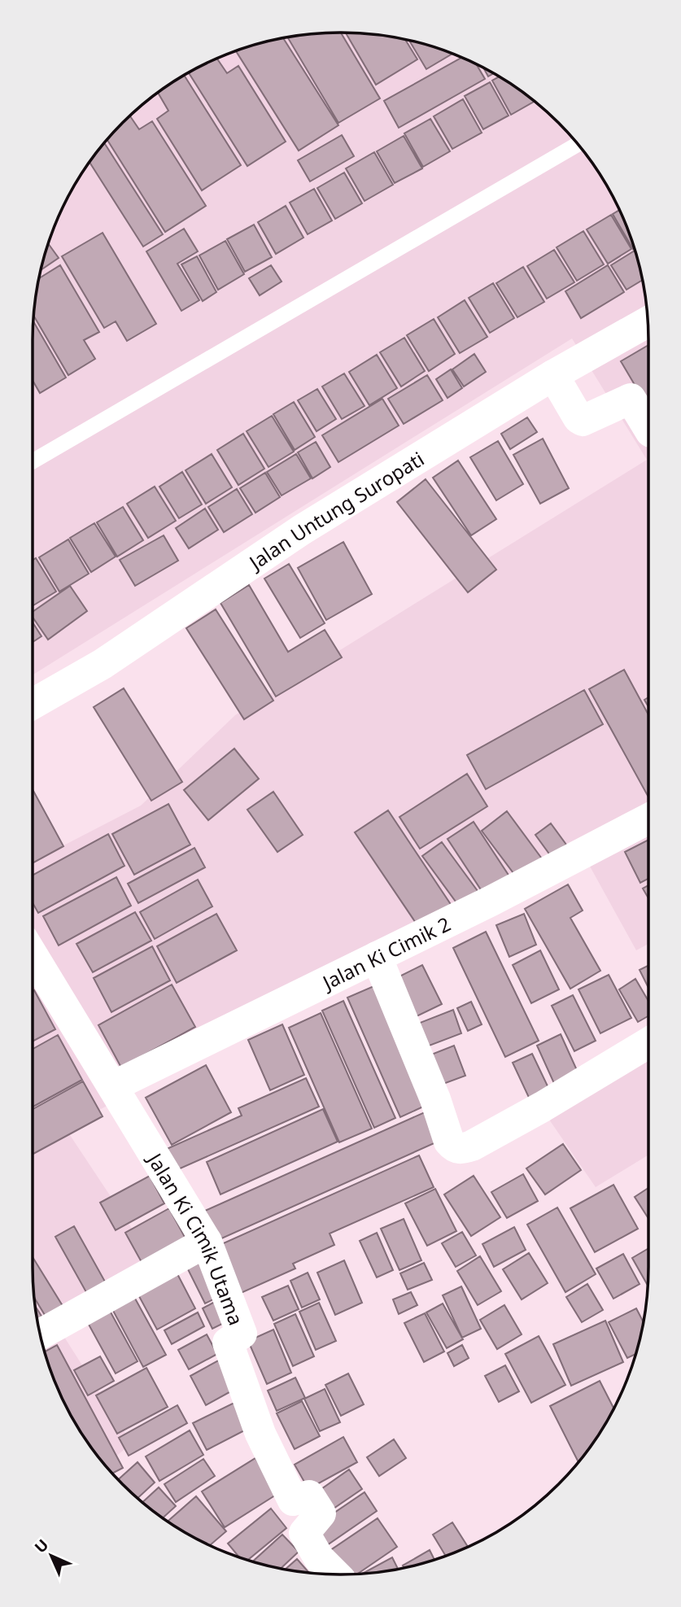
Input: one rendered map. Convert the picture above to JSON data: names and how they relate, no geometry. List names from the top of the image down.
{
  "streets": {
    "street": ["Jalan Untung Suropati", "Jalan Ki Cimik 2", "Jalan Ki Cimik Utama"]
  },
  "crossings": [
    ["Jalan Ki Cimik 2", "Jalan Ki Cimik Utama"]
  ],
  "north": "top left"
}
